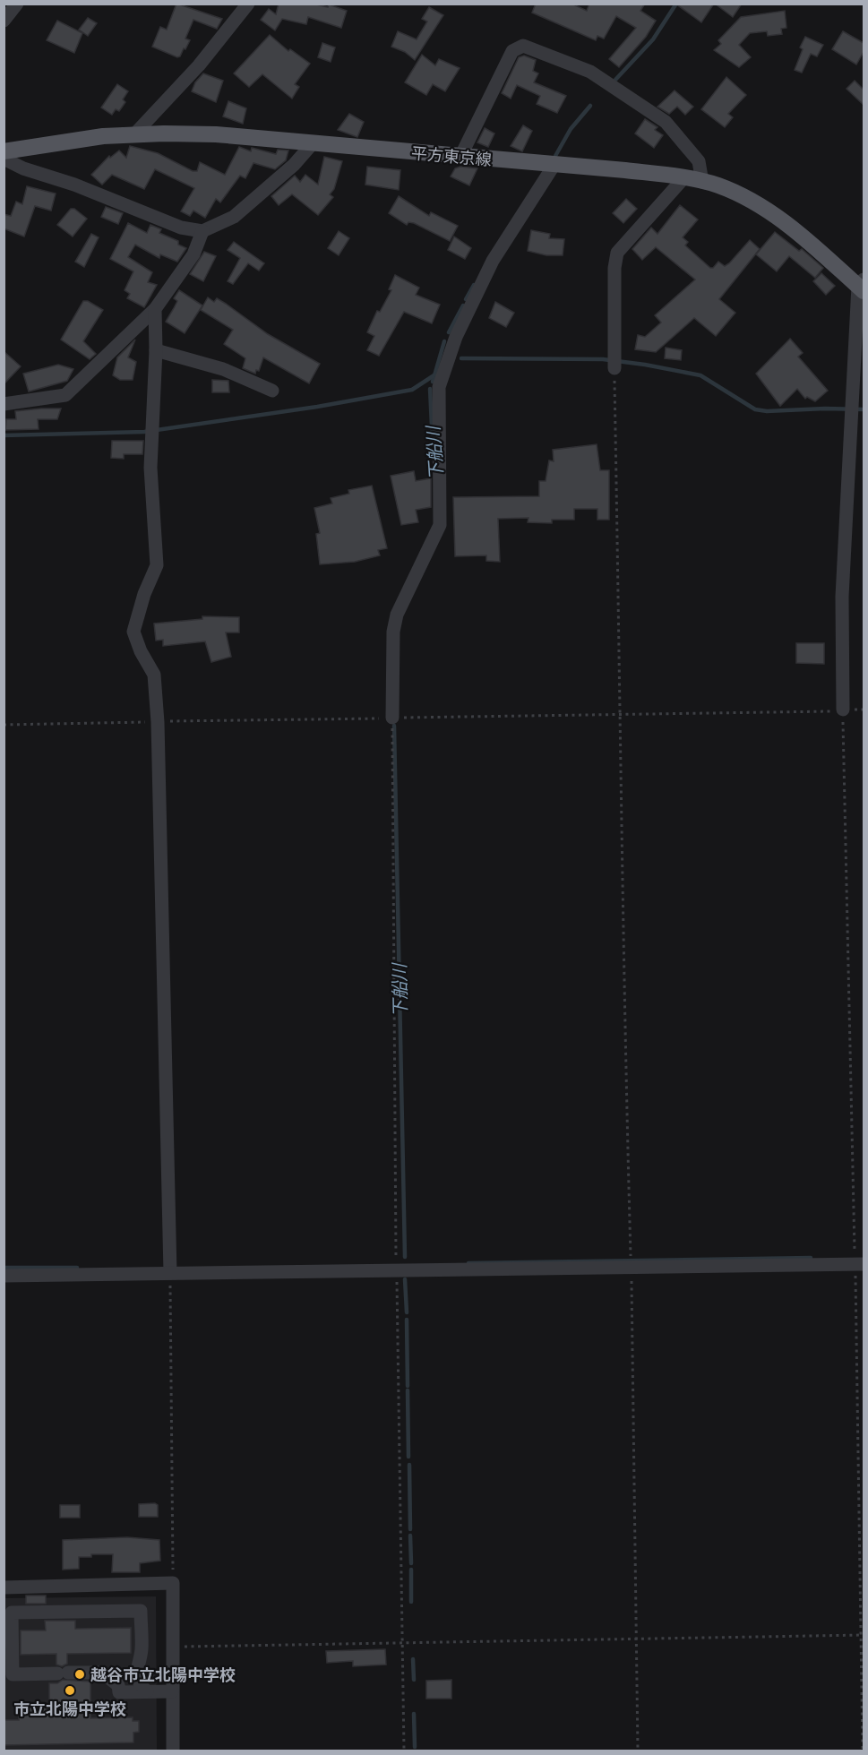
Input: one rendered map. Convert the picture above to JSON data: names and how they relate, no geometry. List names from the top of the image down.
{
  "streets": {
    "main road": ["平方東京線"]
  },
  "water": ["下船川"],
  "places": ["越谷市立北陽中学校", "市立北陽中学校"]
}
